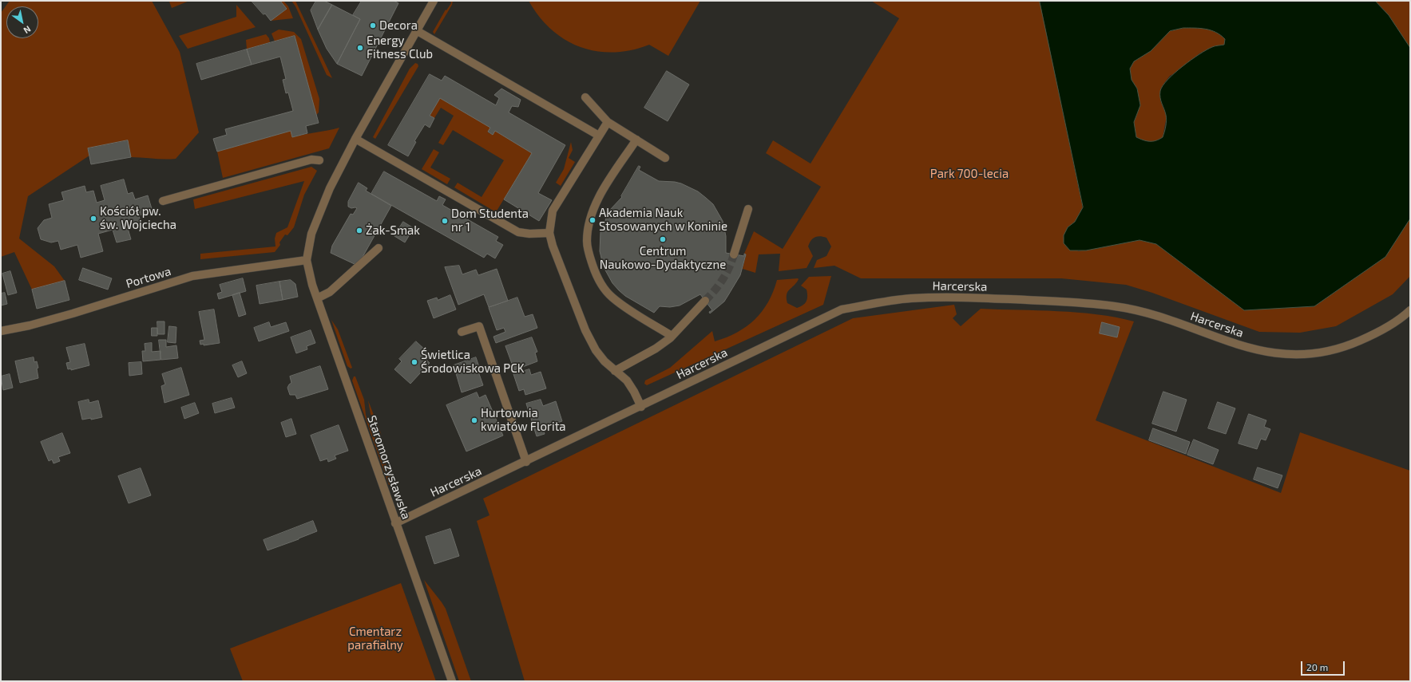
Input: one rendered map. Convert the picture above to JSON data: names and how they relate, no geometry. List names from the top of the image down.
{
  "streets": {
    "street": ["Portowa", "Harcerska", "Staromorzysławska"]
  },
  "crossings": [
    ["Portowa", "Staromorzysławska"],
    ["Harcerska", "Staromorzysławska"]
  ],
  "parks": ["Park 700-lecia", "Cmentarz parafialny"],
  "places": [
    "Decora",
    "Energy Fitness Club",
    "Kościół pw. św. Wojciecha",
    "Akademia Nauk Stosowanych w Koninie",
    "Dom Studenta nr 1",
    "Żak-Smak",
    "Centrum Naukowo-Dydaktyczne",
    "Świetlica Środowiskowa PCK",
    "Hurtownia kwiatów Florita"
  ],
  "scale_bar": "20 m",
  "north": "bottom right"
}
